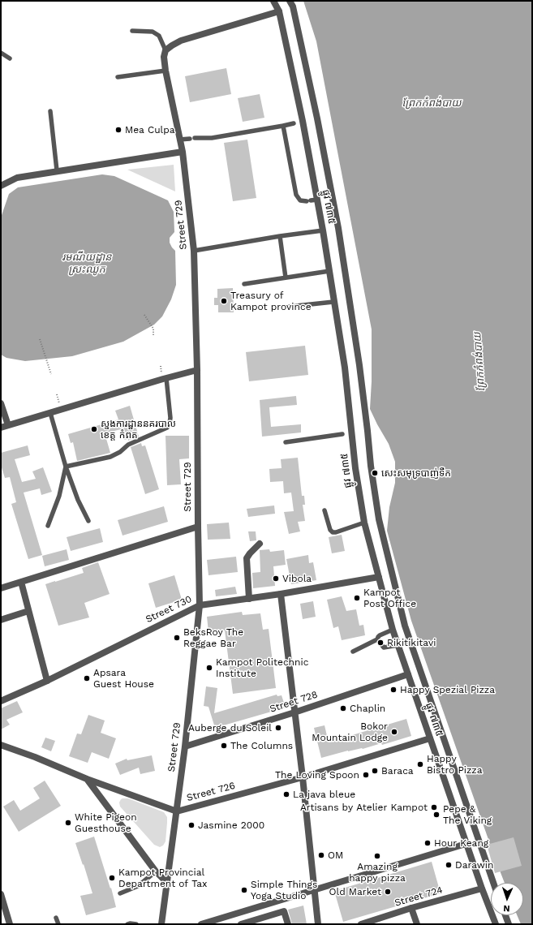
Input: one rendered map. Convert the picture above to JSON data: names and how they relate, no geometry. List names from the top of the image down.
{
  "streets": {
    "street": [
      "ផ្លូវ ៧៣៥",
      "Street 729",
      "Street 730",
      "Street 728",
      "Street 726",
      "Street 724"
    ]
  },
  "crossings": [
    ["ផ្លូវ ៧៣៥", "Street 730"],
    ["ផ្លូវ ៧៣៥", "Street 728"],
    ["ផ្លូវ ៧៣៥", "Street 726"],
    ["ផ្លូវ ៧៣៥", "Street 724"],
    ["Street 729", "Street 730"],
    ["Street 729", "Street 728"],
    ["Street 729", "Street 726"]
  ],
  "water": ["ព្រែកកំពង់បាយ", "រមណីយដ្ឋាន ស្រះឈូក"],
  "places": [
    "Mea Culpa",
    "Treasury of Kampot province",
    "ស្នងការដ្ឋាននគរបាល ខេត្ត កំពត",
    "សេះសមុទ្របាញ់ទឹក",
    "Vibola",
    "Kampot Post Office",
    "BeksRoy The Reggae Bar",
    "Rikitikitavi",
    "Kampot Politechnic Institute",
    "Apsara Guest House",
    "Happy Spezial Pizza",
    "Chaplin",
    "Auberge du Soleil",
    "Bokor Mountain Lodge",
    "The Columns",
    "Happy Bistro Pizza",
    "Baraca",
    "The Loving Spoon",
    "La java bleue",
    "Artisans by Atelier Kampot",
    "Pepe & The Viking",
    "White Pigeon Guesthouse",
    "Jasmine 2000",
    "Hour Keang",
    "OM",
    "Amazing happy pizza",
    "Darawin",
    "Kampot Provincial Department of Tax",
    "Simple Things Yoga Studio",
    "Old Market"
  ],
  "north": "bottom"
}
